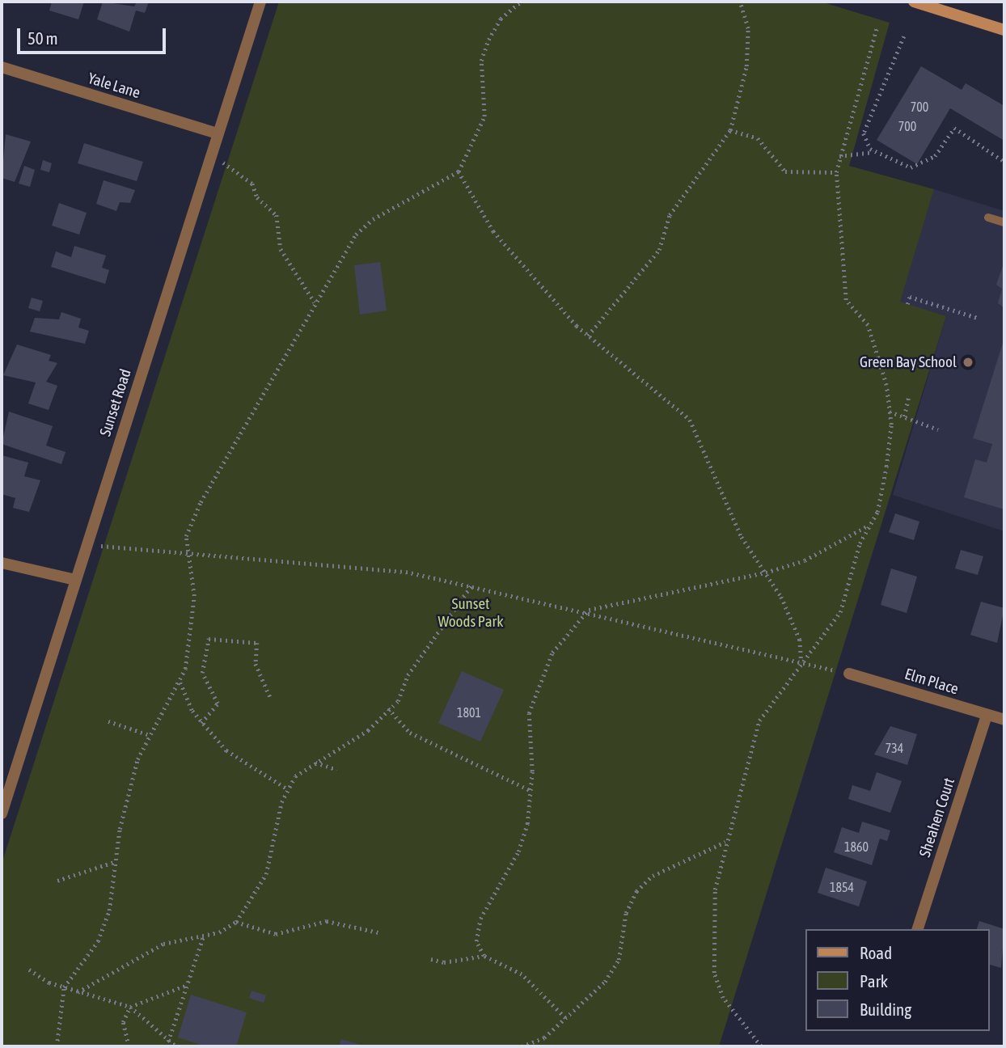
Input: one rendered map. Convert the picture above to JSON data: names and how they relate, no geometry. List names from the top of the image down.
{
  "streets": {
    "street": [
      "Yale Lane",
      "Sunset Road",
      "Elm Place",
      "Sheahen Court"
    ]
  },
  "crossings": [
    ["Yale Lane", "Sunset Road"],
    ["Elm Place", "Sheahen Court"]
  ],
  "parks": ["Sunset Woods Park"],
  "places": ["Green Bay School"],
  "house_numbers": [
    "700",
    "700",
    "1801",
    "734",
    "1860",
    "1854"
  ],
  "legend": ["Road", "Park", "Building"],
  "scale_bar": "50 m"
}
